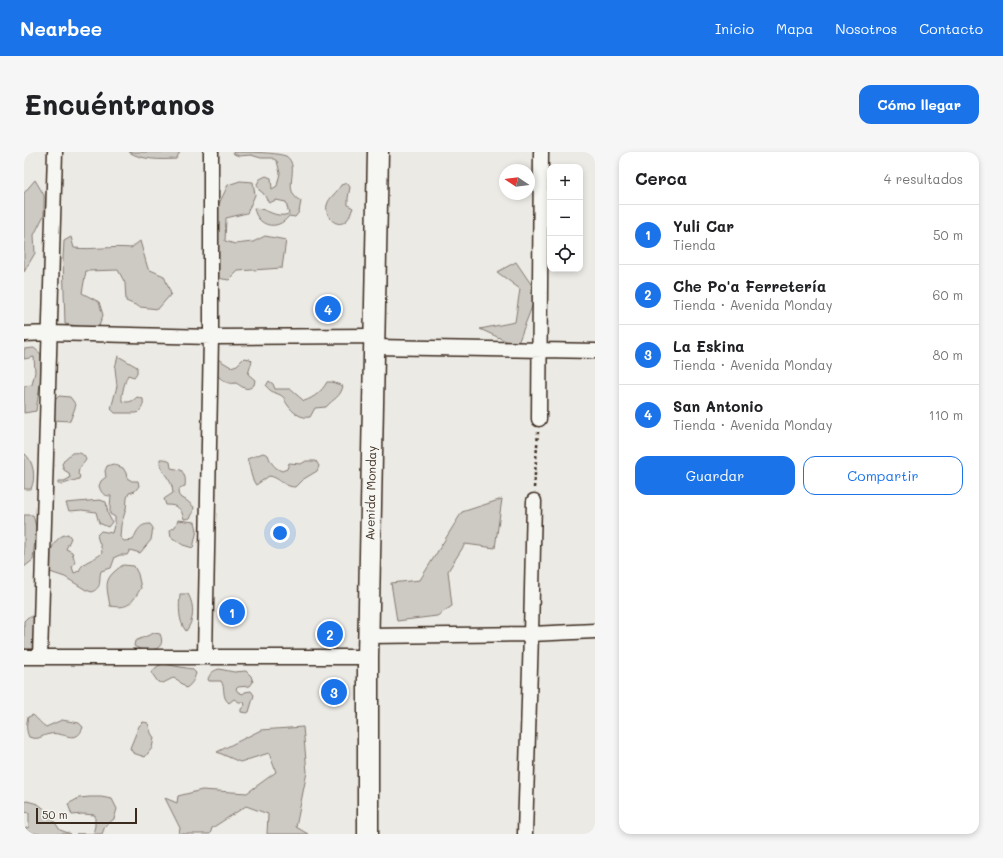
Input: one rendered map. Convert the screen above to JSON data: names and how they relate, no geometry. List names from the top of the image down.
{
  "streets": {
    "main road": ["Avenida Monday"]
  },
  "scale_bar": "50 m",
  "north": "left",
  "page": {
    "header": "Nearbee",
    "nav": [
      "Inicio",
      "Mapa",
      "Nosotros",
      "Contacto"
    ],
    "buttons": [
      "Cómo llegar",
      ["Guardar", "Compartir"]
    ],
    "title": "Encuéntranos",
    "heading": ["Cerca", "4 resultados"],
    "map_buttons": ["+", "−"],
    "list": [
      {
        "mark": "1",
        "name": "Yuli Car",
        "note": "Tienda",
        "value": "50 m"
      },
      {
        "mark": "2",
        "name": "Che Po'a Ferretería",
        "note": "Tienda · Avenida Monday",
        "value": "60 m"
      },
      {
        "mark": "3",
        "name": "La Eskina",
        "note": "Tienda · Avenida Monday",
        "value": "80 m"
      },
      {
        "mark": "4",
        "name": "San Antonio",
        "note": "Tienda · Avenida Monday",
        "value": "110 m"
      }
    ],
    "pins": [
      "4",
      "1",
      "2",
      "3"
    ],
    "scale": "50 m"
  }
}
